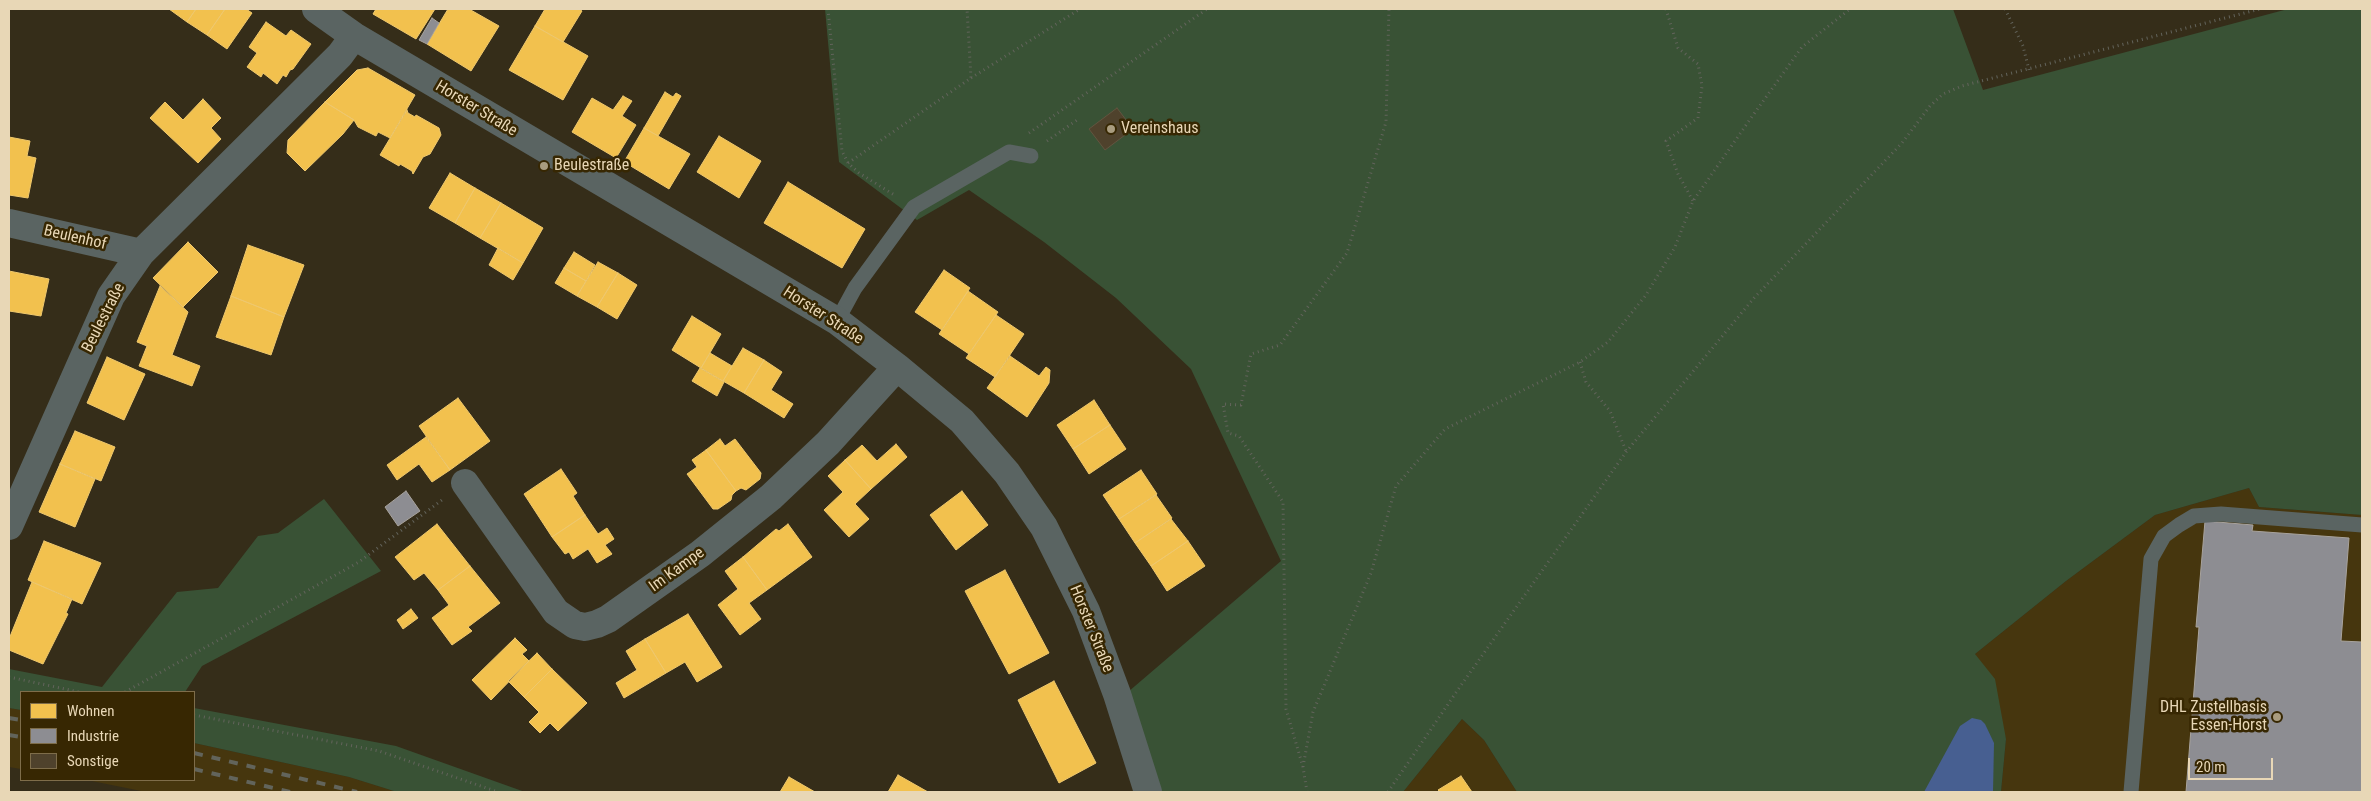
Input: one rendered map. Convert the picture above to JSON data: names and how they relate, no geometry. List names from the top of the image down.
{
  "streets": {
    "street": [
      "Horster Straße",
      "Beulenhof",
      "Beulestraße",
      "Im Kampe"
    ]
  },
  "crossings": [
    ["Horster Straße", "Beulestraße"],
    ["Horster Straße", "Im Kampe"],
    ["Beulenhof", "Beulestraße"]
  ],
  "places": ["Vereinshaus", "Beulestraße", "DHL Zustellbasis Essen-Horst"],
  "legend": ["Wohnen", "Industrie", "Sonstige"],
  "scale_bar": "20 m"
}
